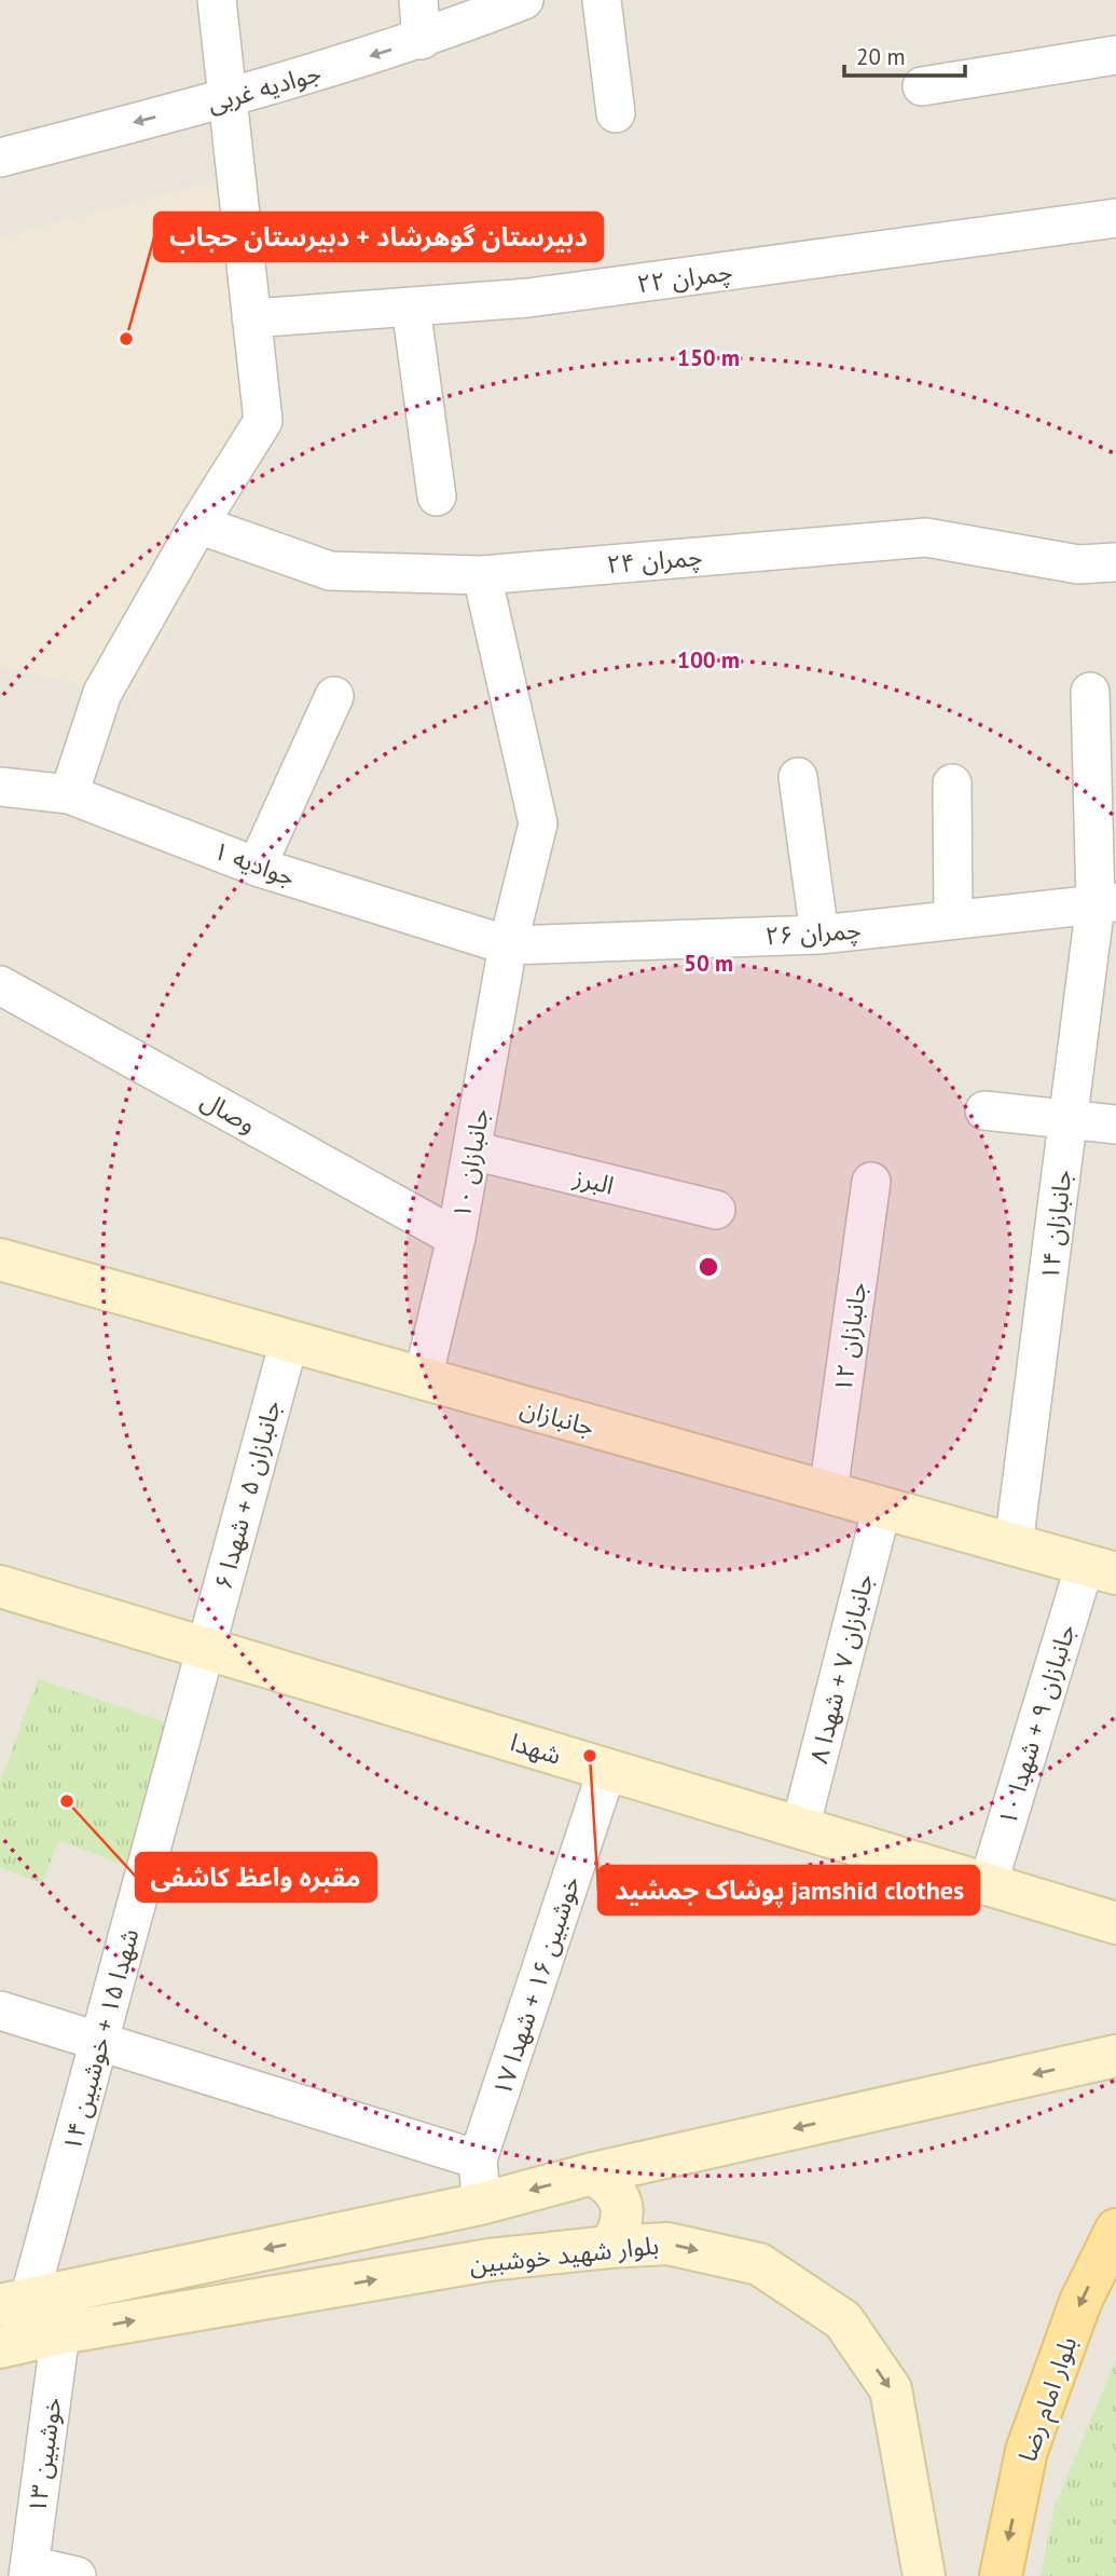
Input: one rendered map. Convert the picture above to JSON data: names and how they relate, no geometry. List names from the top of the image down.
{
  "streets": {
    "main road": [
      "جانبازان",
      "شهدا",
      "بلوار شهید خوشبین",
      "بلوار امام رضا"
    ],
    "street": [
      "جوادیه غربی",
      "چمران ۲۲",
      "چمران ۲۴",
      "جوادیه ۱",
      "چمران ۲۶",
      "وصال",
      "جانبازان ۱۰",
      "البرز",
      "جانبازان ۱۴",
      "جانبازان ۱۲",
      "جانبازان ۵ + شهدا ۶",
      "جانبازان ۷ + شهدا ۸",
      "جانبازان ۹ + شهدا ۱۰",
      "خوشبین ۱۶ + شهدا ۱۷",
      "شهدا ۱۵ + خوشبین ۱۴",
      "خوشبین ۱۳"
    ]
  },
  "crossings": [
    ["چمران ۲۴", "جانبازان ۱۰"],
    ["جوادیه ۱", "چمران ۲۶"],
    ["جوادیه ۱", "جانبازان ۱۰"],
    ["چمران ۲۶", "جانبازان ۱۰"],
    ["چمران ۲۶", "جانبازان ۱۴"],
    ["وصال", "جانبازان ۱۰"],
    ["جانبازان ۱۰", "البرز"],
    ["جانبازان ۱۰", "جانبازان"],
    ["جانبازان ۱۴", "جانبازان"],
    ["جانبازان ۱۲", "جانبازان"],
    ["جانبازان", "جانبازان ۵ + شهدا ۶"],
    ["جانبازان", "جانبازان ۷ + شهدا ۸"],
    ["جانبازان", "جانبازان ۹ + شهدا ۱۰"],
    ["جانبازان ۵ + شهدا ۶", "شهدا"],
    ["جانبازان ۵ + شهدا ۶", "شهدا ۱۵ + خوشبین ۱۴"],
    ["جانبازان ۷ + شهدا ۸", "شهدا"],
    ["جانبازان ۹ + شهدا ۱۰", "شهدا"],
    ["شهدا", "خوشبین ۱۶ + شهدا ۱۷"],
    ["شهدا", "شهدا ۱۵ + خوشبین ۱۴"],
    ["بلوار شهید خوشبین", "خوشبین ۱۳"]
  ],
  "one_way": ["جوادیه غربی", "بلوار شهید خوشبین", "بلوار امام رضا"],
  "places": ["دبیرستان گوهرشاد + دبیرستان حجاب", "پوشاک جمشید jamshid clothes", "مقبره واعظ کاشفی"],
  "scale_bar": "20 m",
  "rings": ["150 m", "100 m", "50 m"]
}
